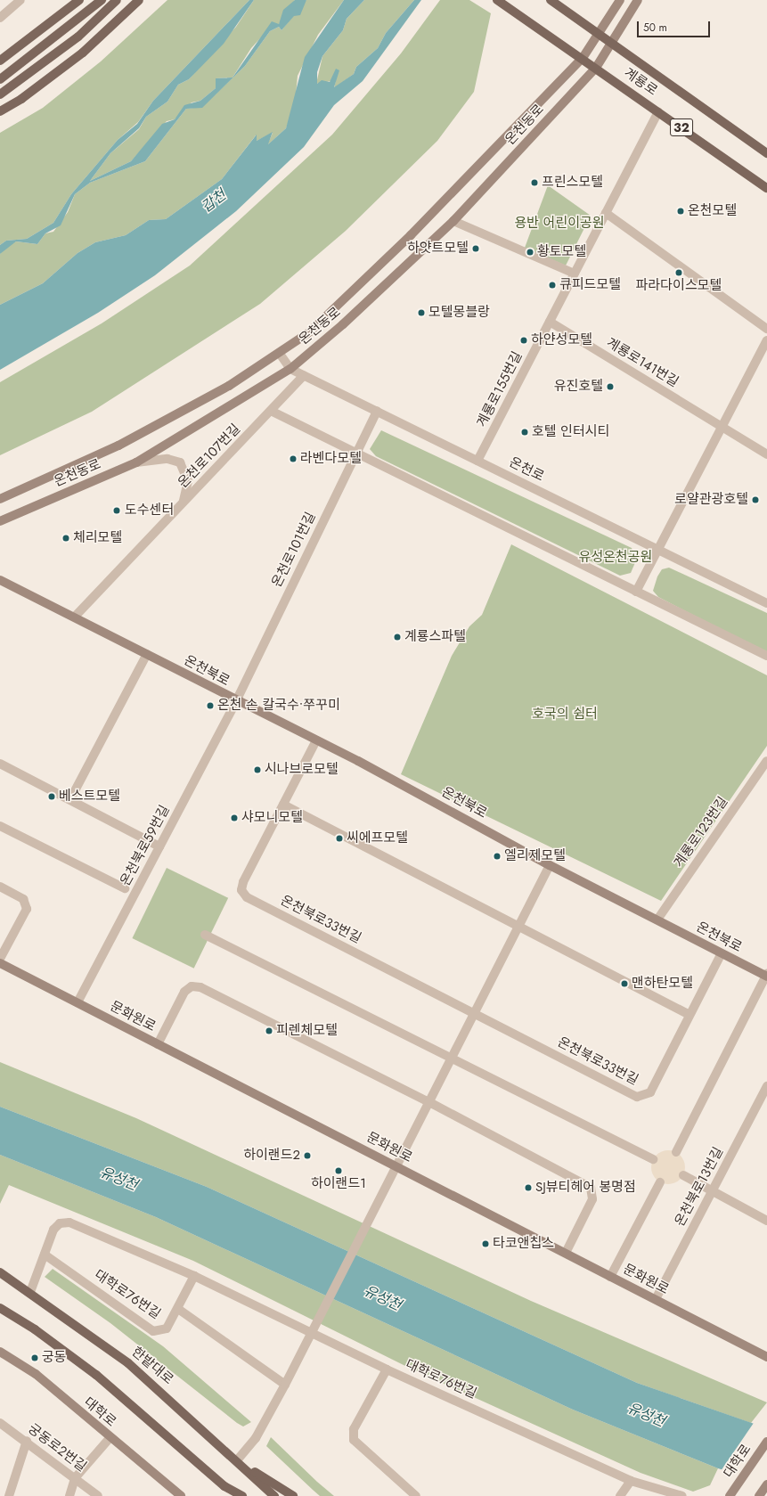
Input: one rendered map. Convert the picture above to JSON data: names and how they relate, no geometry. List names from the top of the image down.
{
  "streets": {
    "main road": [
      "계룡로",
      "온천동로",
      "32",
      "온천북로",
      "문화원로",
      "한밭대로",
      "대학로"
    ],
    "street": [
      "계룡로141번길",
      "계룡로155번길",
      "온천로107번길",
      "온천로",
      "온천로101번길",
      "계룡로123번길",
      "온천북로59번길",
      "온천북로33번길",
      "온천북로13번길",
      "대학로76번길",
      "궁동로2번길"
    ]
  },
  "crossings": [
    ["계룡로", "온천동로"],
    ["계룡로", "계룡로155번길"],
    ["온천동로", "온천로"],
    ["계룡로141번길", "계룡로155번길"],
    ["계룡로155번길", "온천로"],
    ["온천로107번길", "온천로"],
    ["온천로107번길", "온천북로"],
    ["온천로", "온천로101번길"],
    ["온천로101번길", "온천북로"],
    ["온천로101번길", "온천북로59번길"],
    ["온천북로", "계룡로123번길"],
    ["온천북로", "온천북로59번길"],
    ["온천북로", "온천북로33번길"],
    ["온천북로59번길", "문화원로"],
    ["문화원로", "온천북로13번길"],
    ["대학로76번길", "한밭대로"]
  ],
  "water": ["갑천", "유성천"],
  "parks": ["용반 어린이공원", "유성온천공원", "호국의 쉼터"],
  "places": [
    "프린스모텔",
    "온천모텔",
    "하얏트모텔",
    "황토모텔",
    "파라다이스모텔",
    "큐피드모텔",
    "모텔몽블랑",
    "하얀성모텔",
    "유진호텔",
    "호텔 인터시티",
    "라벤다모텔",
    "로얄관광호텔",
    "도수센터",
    "체리모텔",
    "계룡스파텔",
    "온천 손 칼국수•쭈꾸미",
    "시나브로모텔",
    "베스트모텔",
    "샤모니모텔",
    "씨에프모텔",
    "엘리제모텔",
    "맨하탄모텔",
    "피렌체모텔",
    "하이랜드2",
    "하이랜드1",
    "SJ뷰티헤어 봉명점",
    "타코앤칩스",
    "궁동"
  ],
  "scale_bar": "50 m"
}
